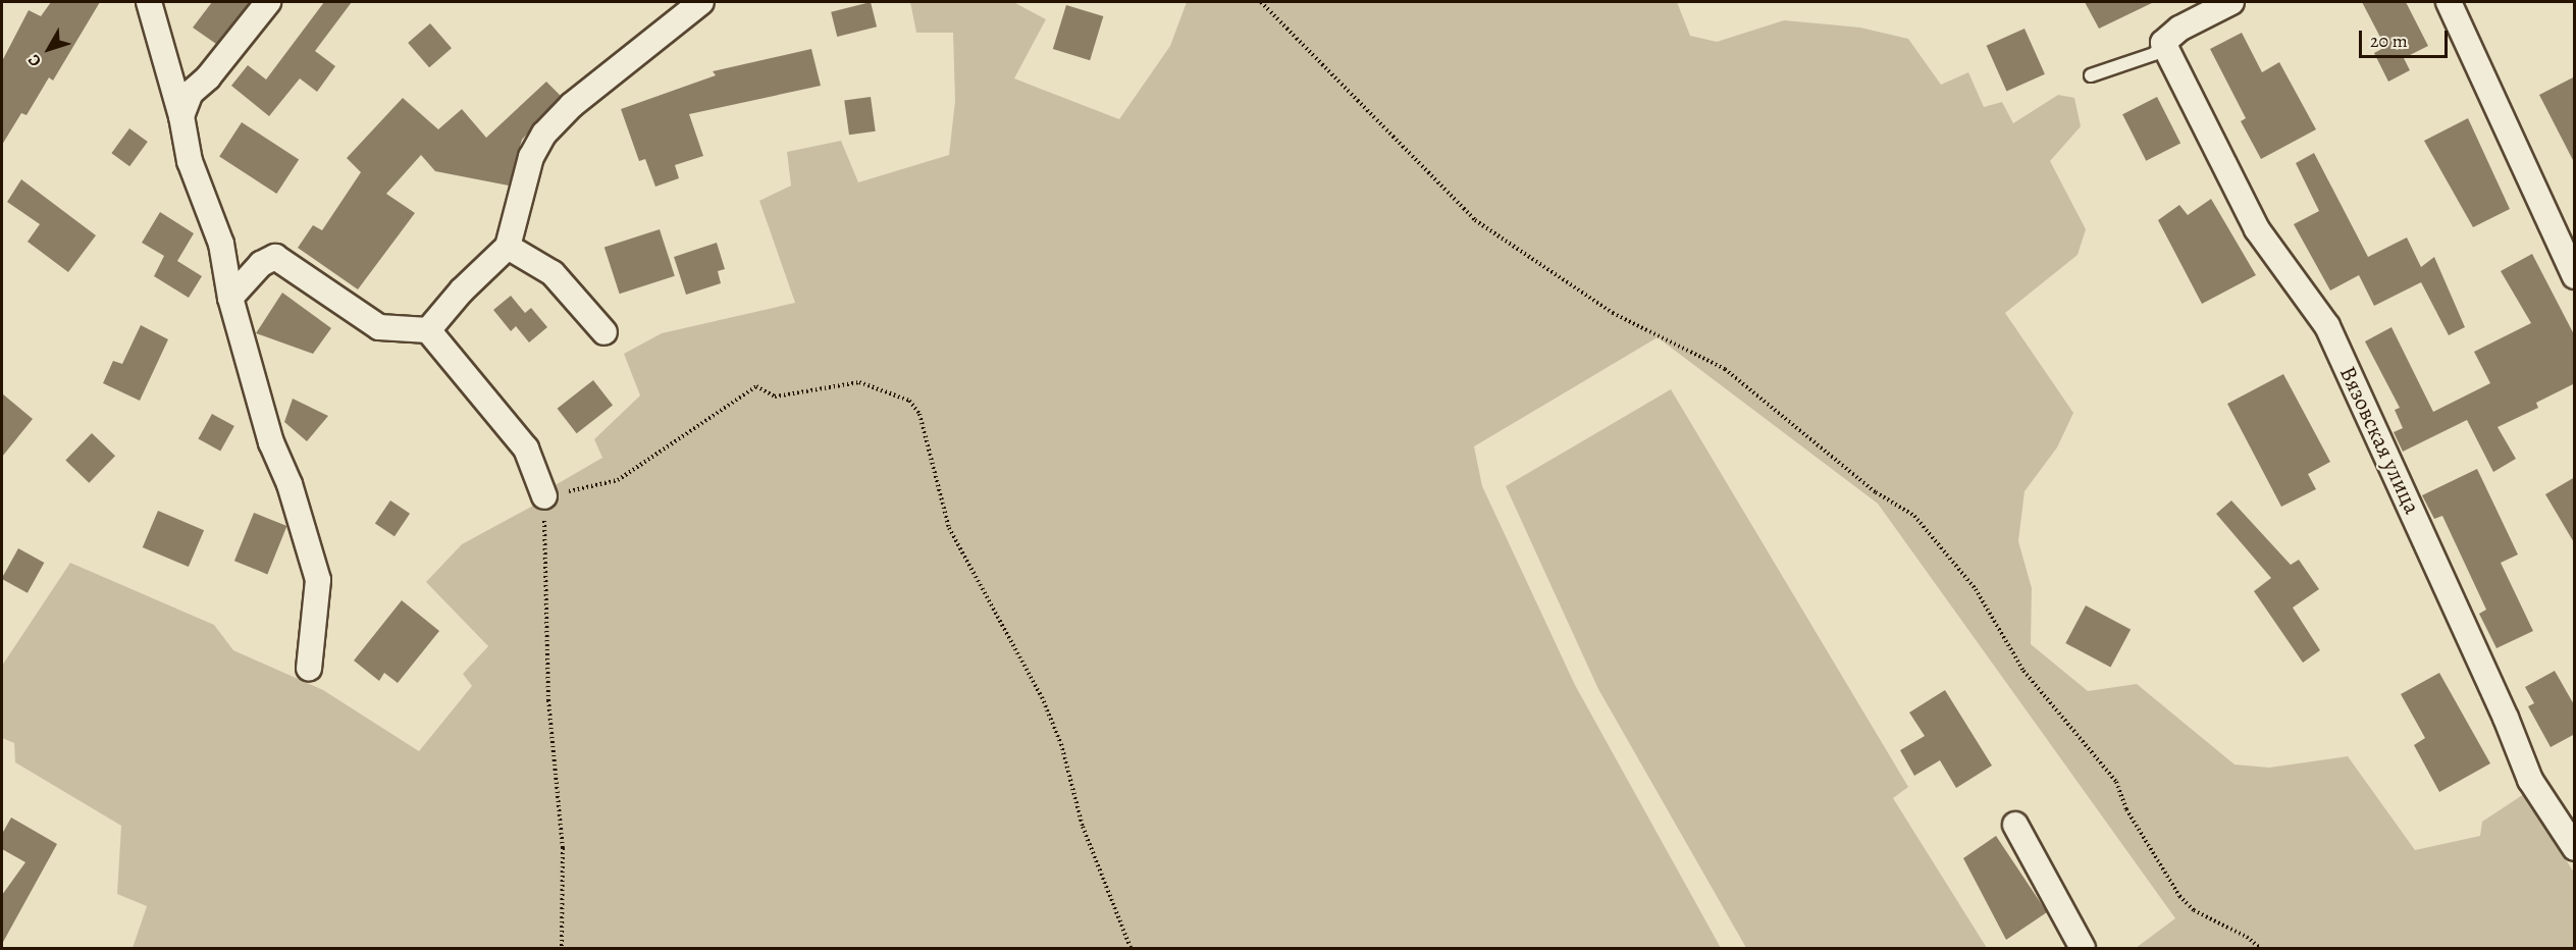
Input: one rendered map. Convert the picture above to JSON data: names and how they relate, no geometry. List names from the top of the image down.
{
  "streets": {
    "street": ["Вязовская улица"]
  },
  "scale_bar": "20 m",
  "north": "bottom left"
}
